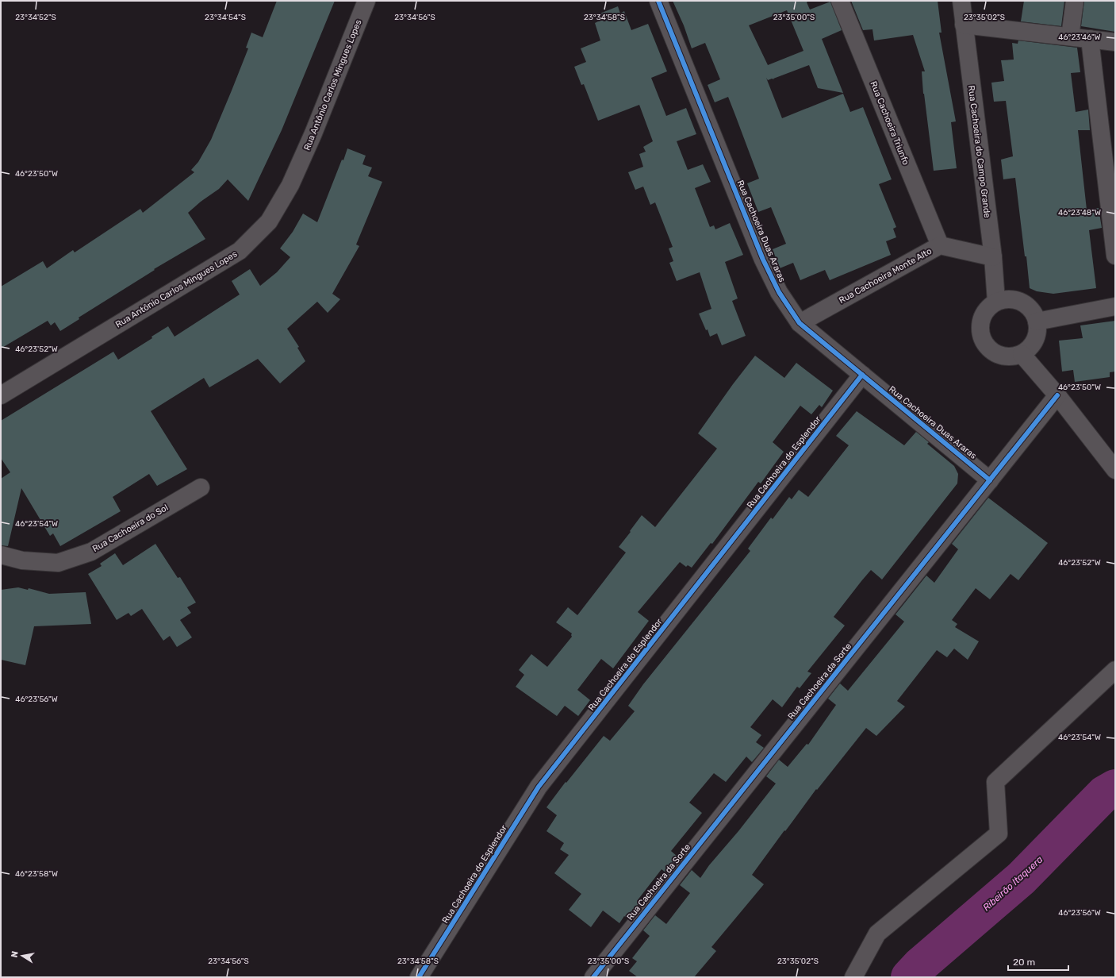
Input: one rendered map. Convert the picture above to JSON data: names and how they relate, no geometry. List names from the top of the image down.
{
  "streets": {
    "street": [
      "Rua Antônio Carlos Mingues Lopes",
      "Rua Cachoeira Triunfo",
      "Rua Cachoeira do Campo Grande",
      "Rua Cachoeira Duas Araras",
      "Rua Cachoeira Monte Alto",
      "Rua Cachoeira do Esplendor",
      "Rua Cachoeira do Sol",
      "Rua Cachoeira da Sorte"
    ]
  },
  "crossings": [
    ["Rua Cachoeira Triunfo", "Rua Cachoeira Monte Alto"],
    ["Rua Cachoeira do Campo Grande", "Rua Cachoeira Monte Alto"],
    ["Rua Cachoeira Duas Araras", "Rua Cachoeira Monte Alto"],
    ["Rua Cachoeira Duas Araras", "Rua Cachoeira do Esplendor"],
    ["Rua Cachoeira Duas Araras", "Rua Cachoeira da Sorte"]
  ],
  "water": ["Ribeirão Itaquera"],
  "scale_bar": "20 m",
  "north": "left",
  "coordinates": [
    "23°34'52\"S",
    "23°34'54\"S",
    "23°34'56\"S",
    "23°34'58\"S",
    "23°35'00\"S",
    "23°35'02\"S",
    "46°23'46\"W",
    "46°23'50\"W",
    "46°23'48\"W",
    "46°23'52\"W",
    "46°23'54\"W",
    "46°23'56\"W",
    "46°23'58\"W"
  ]
}
